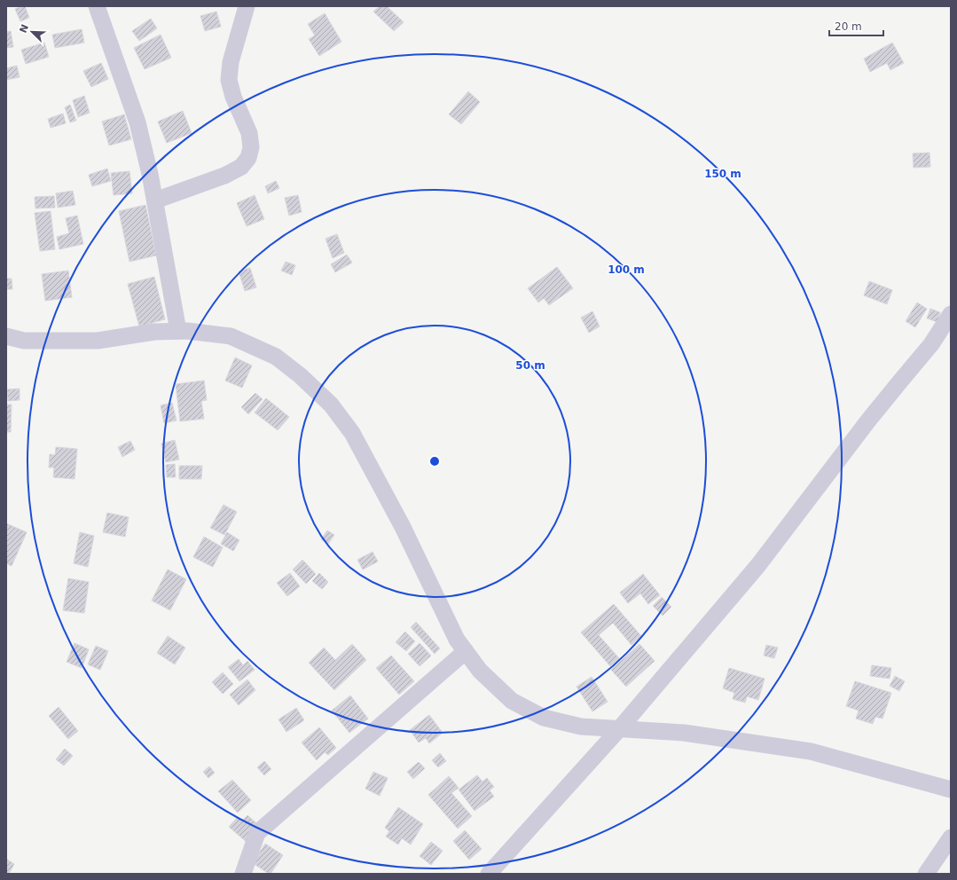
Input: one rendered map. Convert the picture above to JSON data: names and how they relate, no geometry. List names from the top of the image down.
{
  "scale_bar": "20 m",
  "north": "top left",
  "rings": ["150 m", "100 m", "50 m"]
}
